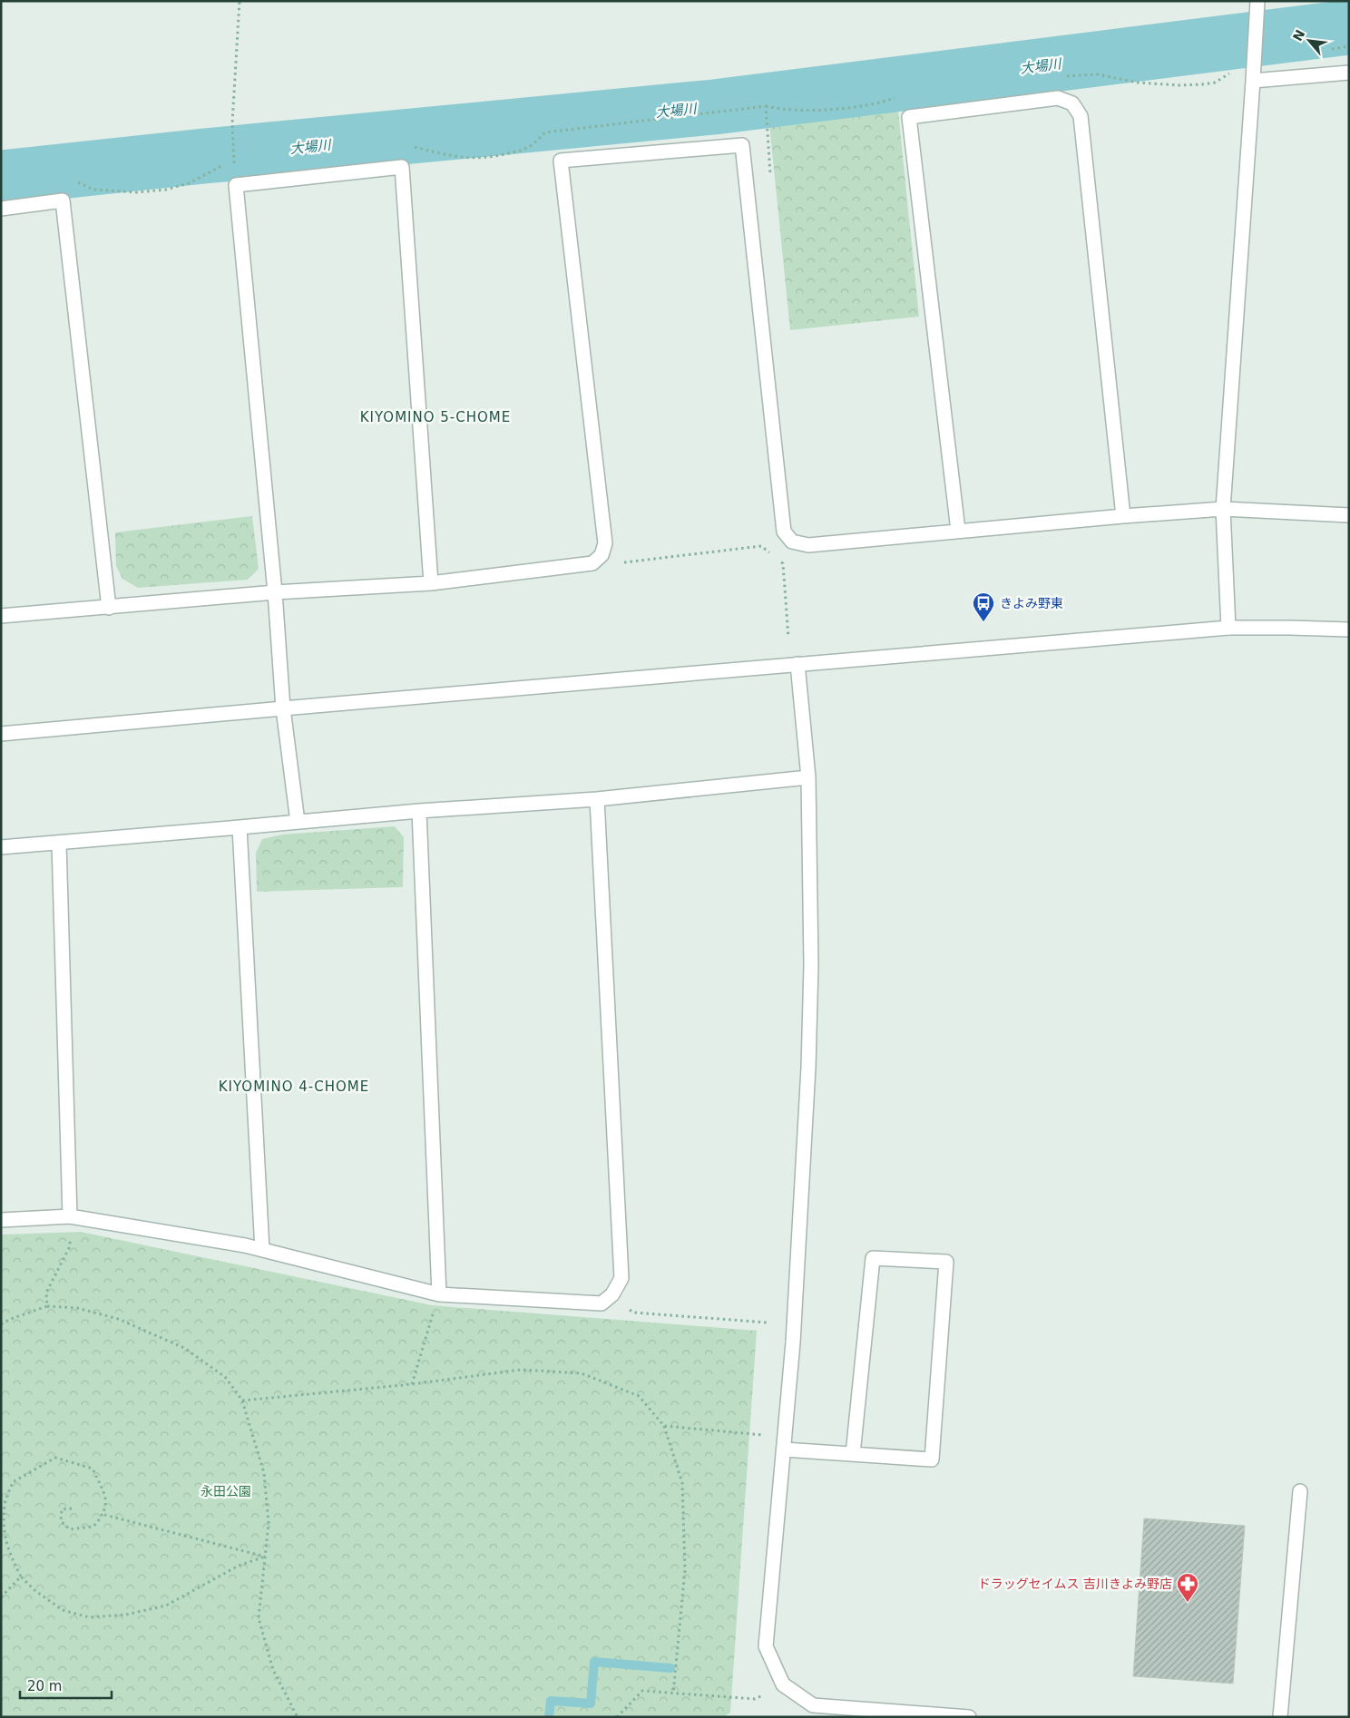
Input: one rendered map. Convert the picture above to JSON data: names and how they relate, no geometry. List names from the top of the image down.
{
  "districts": ["KIYOMINO 5-CHOME", "KIYOMINO 4-CHOME"],
  "water": ["大場川"],
  "parks": ["永田公園"],
  "places": {
    "bus stop": ["きよみ野東"],
    "pharmacy": ["ドラッグセイムス 吉川きよみ野店"]
  },
  "scale_bar": "20 m",
  "north": "top left"
}
